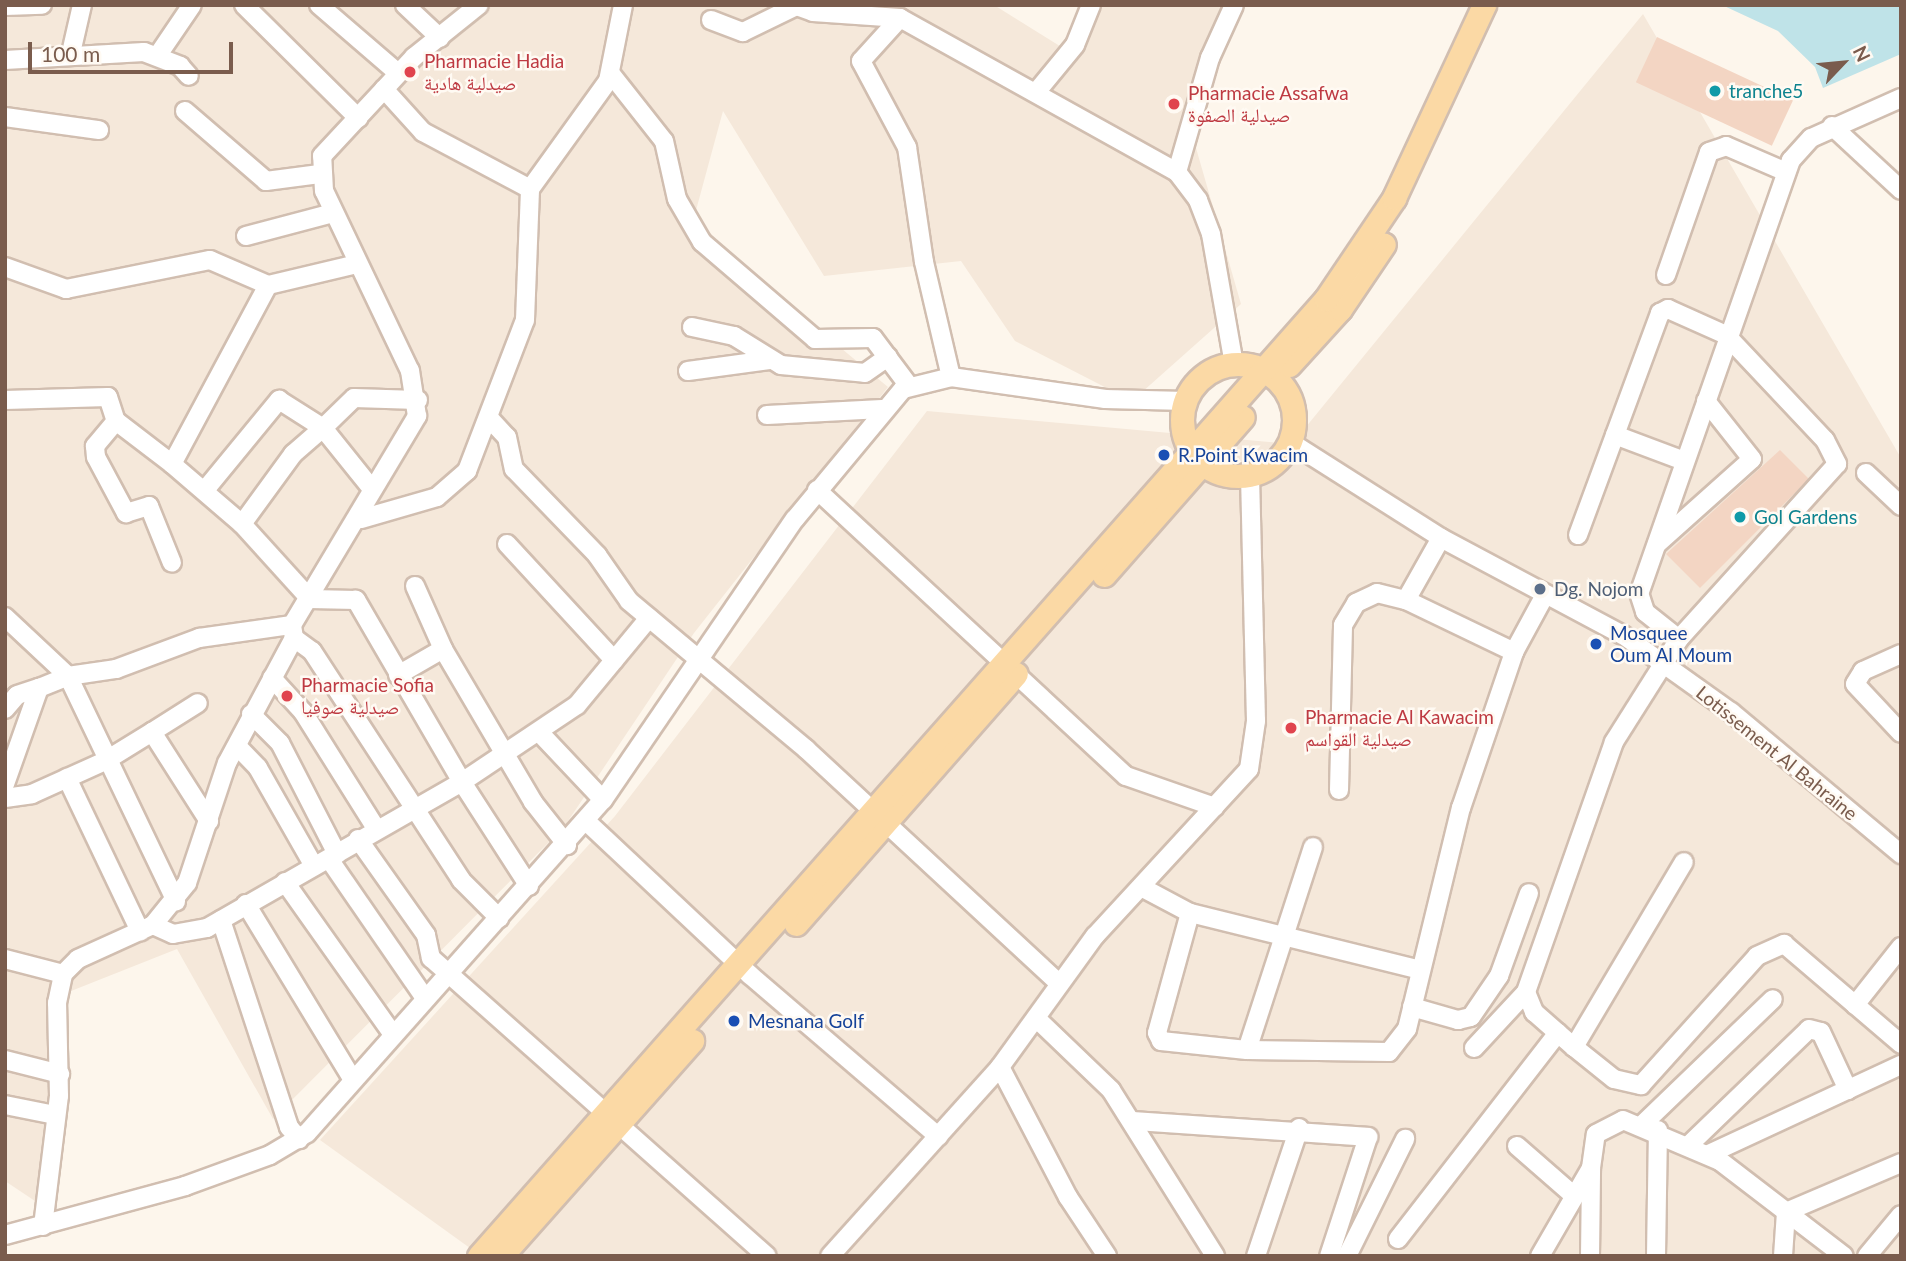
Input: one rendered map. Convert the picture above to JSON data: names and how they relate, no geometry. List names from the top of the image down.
{
  "streets": {
    "street": ["Lotissement Al Bahraine"]
  },
  "places": [
    "Pharmacie Hadia صيدلية هادية",
    "tranche5",
    "Pharmacie Assafwa صيدلية الصفوة",
    "R.Point Kwacim",
    "Gol Gardens",
    "Dg. Nojom",
    "Mosquee Oum Al Moum",
    "Pharmacie Sofia صيدلية صوفيا",
    "Pharmacie Al Kawacim صيدلية القواسم",
    "Mesnana Golf"
  ],
  "scale_bar": "100 m",
  "north": "top right"
}
